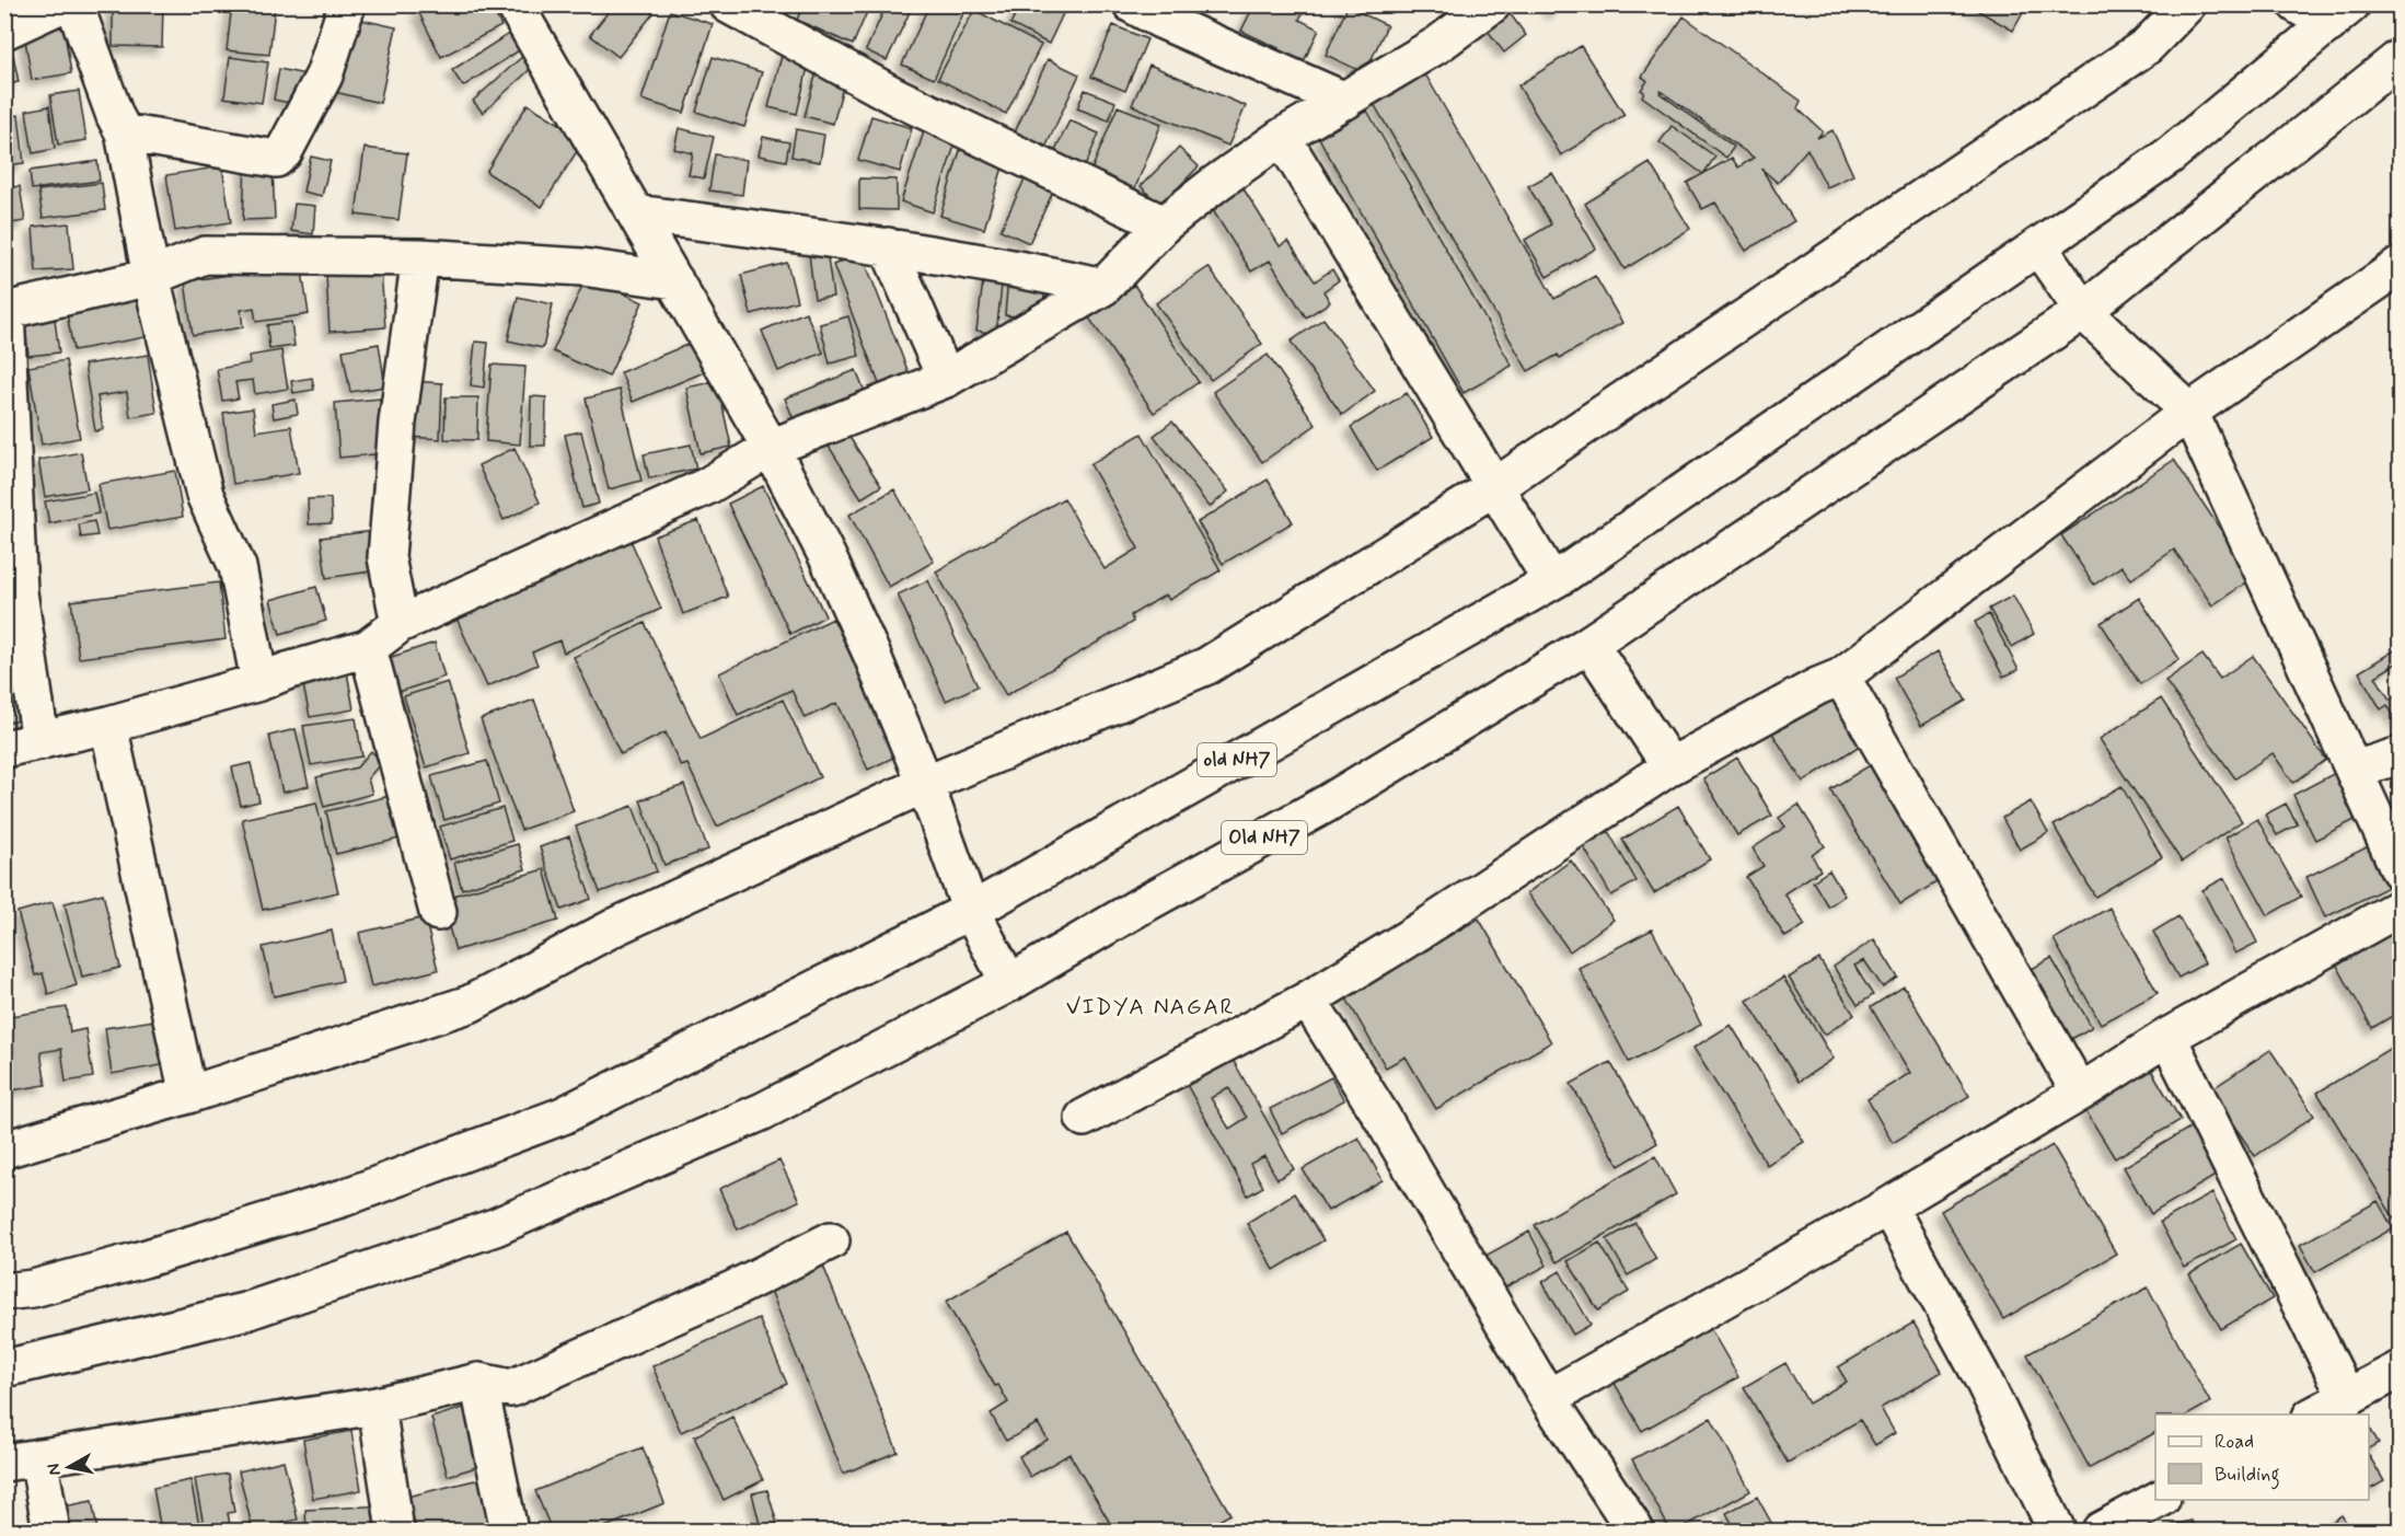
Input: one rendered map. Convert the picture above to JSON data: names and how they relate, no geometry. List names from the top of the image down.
{
  "streets": {
    "street": ["old NH7", "Old NH7"]
  },
  "districts": ["VIDYA NAGAR"],
  "legend": ["Road", "Building"],
  "north": "left"
}
